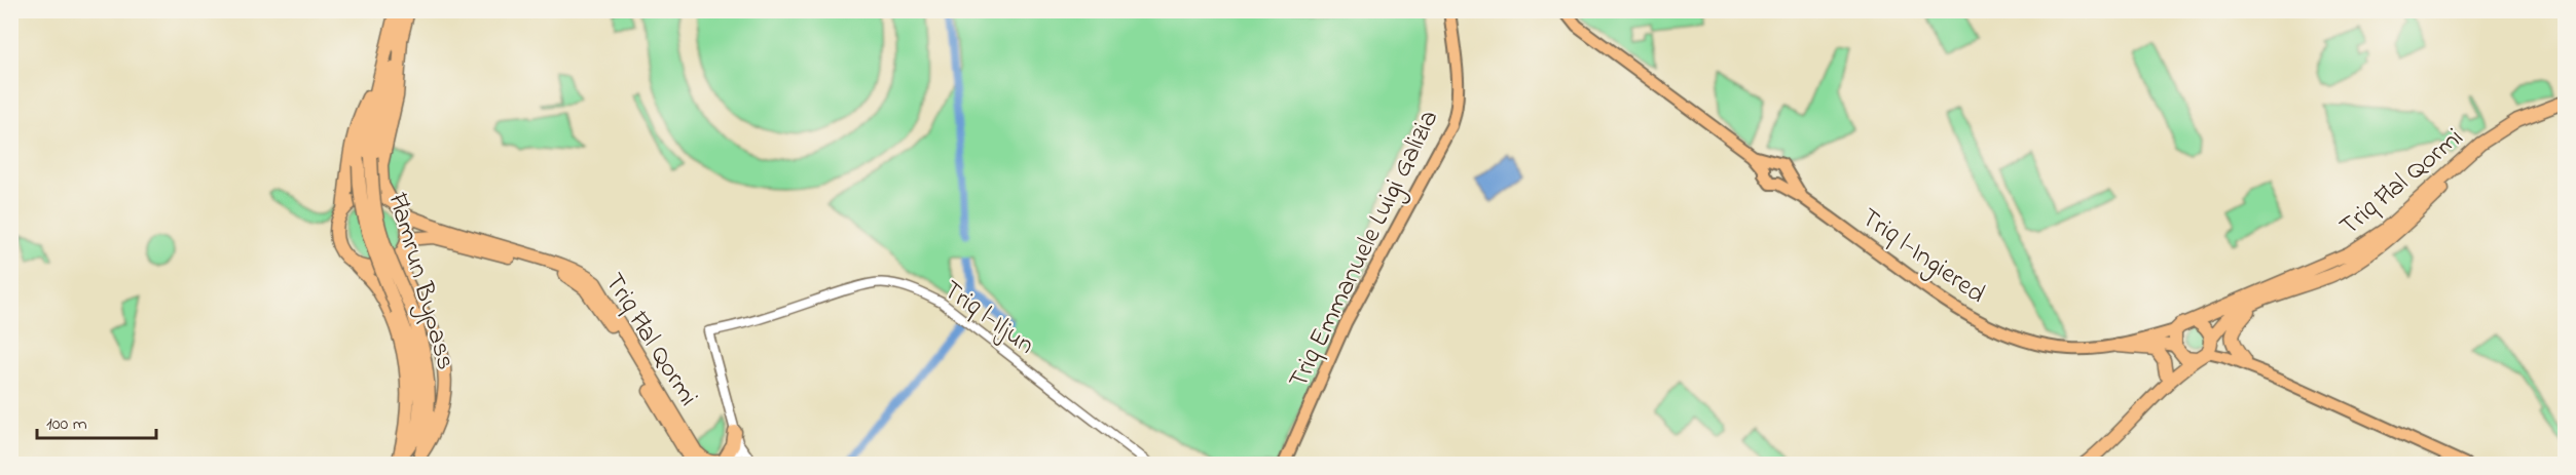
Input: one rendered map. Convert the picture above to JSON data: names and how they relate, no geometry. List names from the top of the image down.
{
  "streets": {
    "highway": ["Triq Ħal Qormi", "Ħamrun Bypass"],
    "main road": ["Triq Emmanuele Luigi Galizia", "Triq l-Ingiered"],
    "street": ["Triq l-Iljun"]
  },
  "crossings": [
    ["Triq Ħal Qormi", "Triq l-Ingiered"],
    ["Triq Ħal Qormi", "Ħamrun Bypass"]
  ],
  "scale_bar": "100 m"
}
